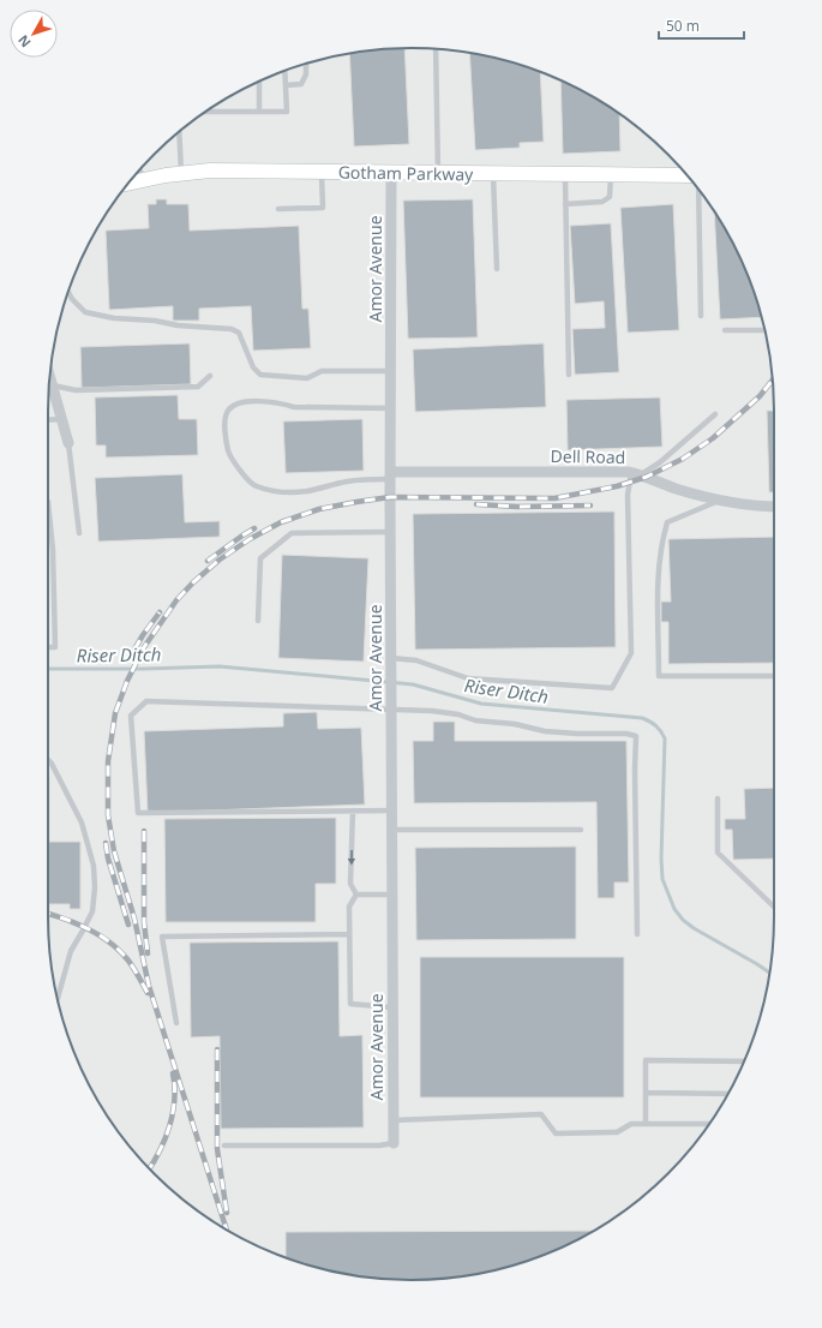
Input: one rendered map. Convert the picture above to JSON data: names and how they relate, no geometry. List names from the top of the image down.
{
  "streets": {
    "street": ["Gotham Parkway", "Amor Avenue", "Dell Road"]
  },
  "crossings": [
    ["Gotham Parkway", "Amor Avenue"],
    ["Amor Avenue", "Dell Road"]
  ],
  "water": ["Riser Ditch"],
  "scale_bar": "50 m",
  "north": "bottom left"
}
